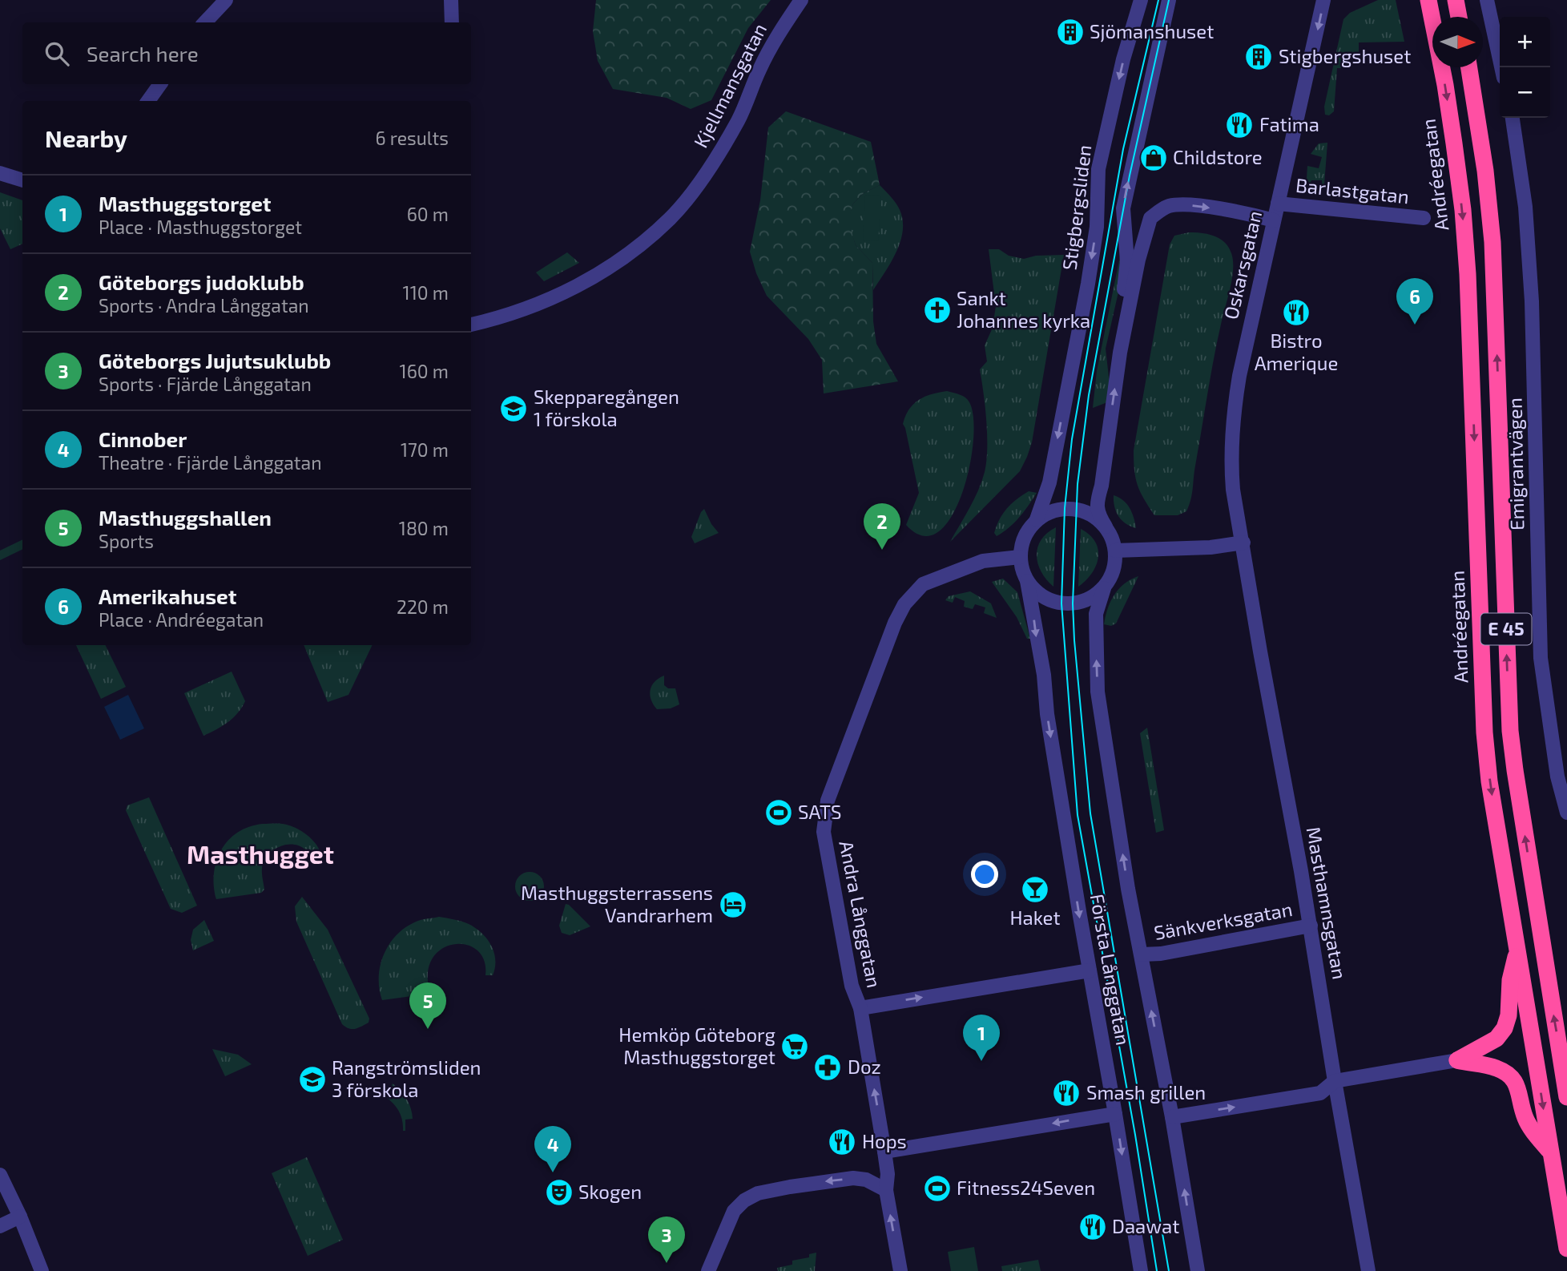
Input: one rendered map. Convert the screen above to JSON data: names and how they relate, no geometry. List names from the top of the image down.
{
  "streets": {
    "highway": ["Andréegatan", "E 45"],
    "street": [
      "Kjellmansgatan",
      "Barlastgatan",
      "Stigbergsliden",
      "Oskarsgatan",
      "Emigrantvägen",
      "Masthamnsgatan",
      "Andra Långgatan",
      "Sänkverksgatan",
      "Första Långgatan"
    ]
  },
  "crossings": [
    ["Barlastgatan", "Oskarsgatan"],
    ["Stigbergsliden", "Andra Långgatan"],
    ["Stigbergsliden", "Första Långgatan"],
    ["Oskarsgatan", "Masthamnsgatan"],
    ["Masthamnsgatan", "Sänkverksgatan"],
    ["Andra Långgatan", "Första Långgatan"],
    ["Sänkverksgatan", "Första Långgatan"]
  ],
  "one_way": ["Oskarsgatan"],
  "districts": ["Masthugget"],
  "places": {
    "building": ["Sjömanshuset", "Stigbergshuset"],
    "restaurant": [
      "Fatima",
      "Bistro Amerique",
      "Smash grillen",
      "Hops",
      "Daawat"
    ],
    "shop": ["Childstore"],
    "church": ["Sankt Johannes kyrka"],
    "school or university": ["Skepparegången 1 förskola", "Rangströmsliden 3 förskola"],
    "sports": ["SATS", "Fitness24Seven"],
    "bar": ["Haket"],
    "hotel": ["Masthuggsterrassens Vandrarhem"],
    "supermarket": ["Hemköp Göteborg Masthuggstorget"],
    "pharmacy": ["Doz"],
    "theatre": ["Skogen"]
  },
  "north": "right",
  "page": {
    "map_buttons": ["+", "−"],
    "search": "Search here",
    "heading": ["Nearby", "6 results"],
    "list": [
      {
        "mark": "1",
        "name": "Masthuggstorget",
        "note": "Place · Masthuggstorget",
        "value": "60 m"
      },
      {
        "mark": "2",
        "name": "Göteborgs judoklubb",
        "note": "Sports · Andra Långgatan",
        "value": "110 m"
      },
      {
        "mark": "3",
        "name": "Göteborgs Jujutsuklubb",
        "note": "Sports · Fjärde Långgatan",
        "value": "160 m"
      },
      {
        "mark": "4",
        "name": "Cinnober",
        "note": "Theatre · Fjärde Långgatan",
        "value": "170 m"
      },
      {
        "mark": "5",
        "name": "Masthuggshallen",
        "note": "Sports",
        "value": "180 m"
      },
      {
        "mark": "6",
        "name": "Amerikahuset",
        "note": "Place · Andréegatan",
        "value": "220 m"
      }
    ],
    "pins": [
      "6",
      "2",
      "5",
      "1",
      "4",
      "3"
    ]
  }
}
